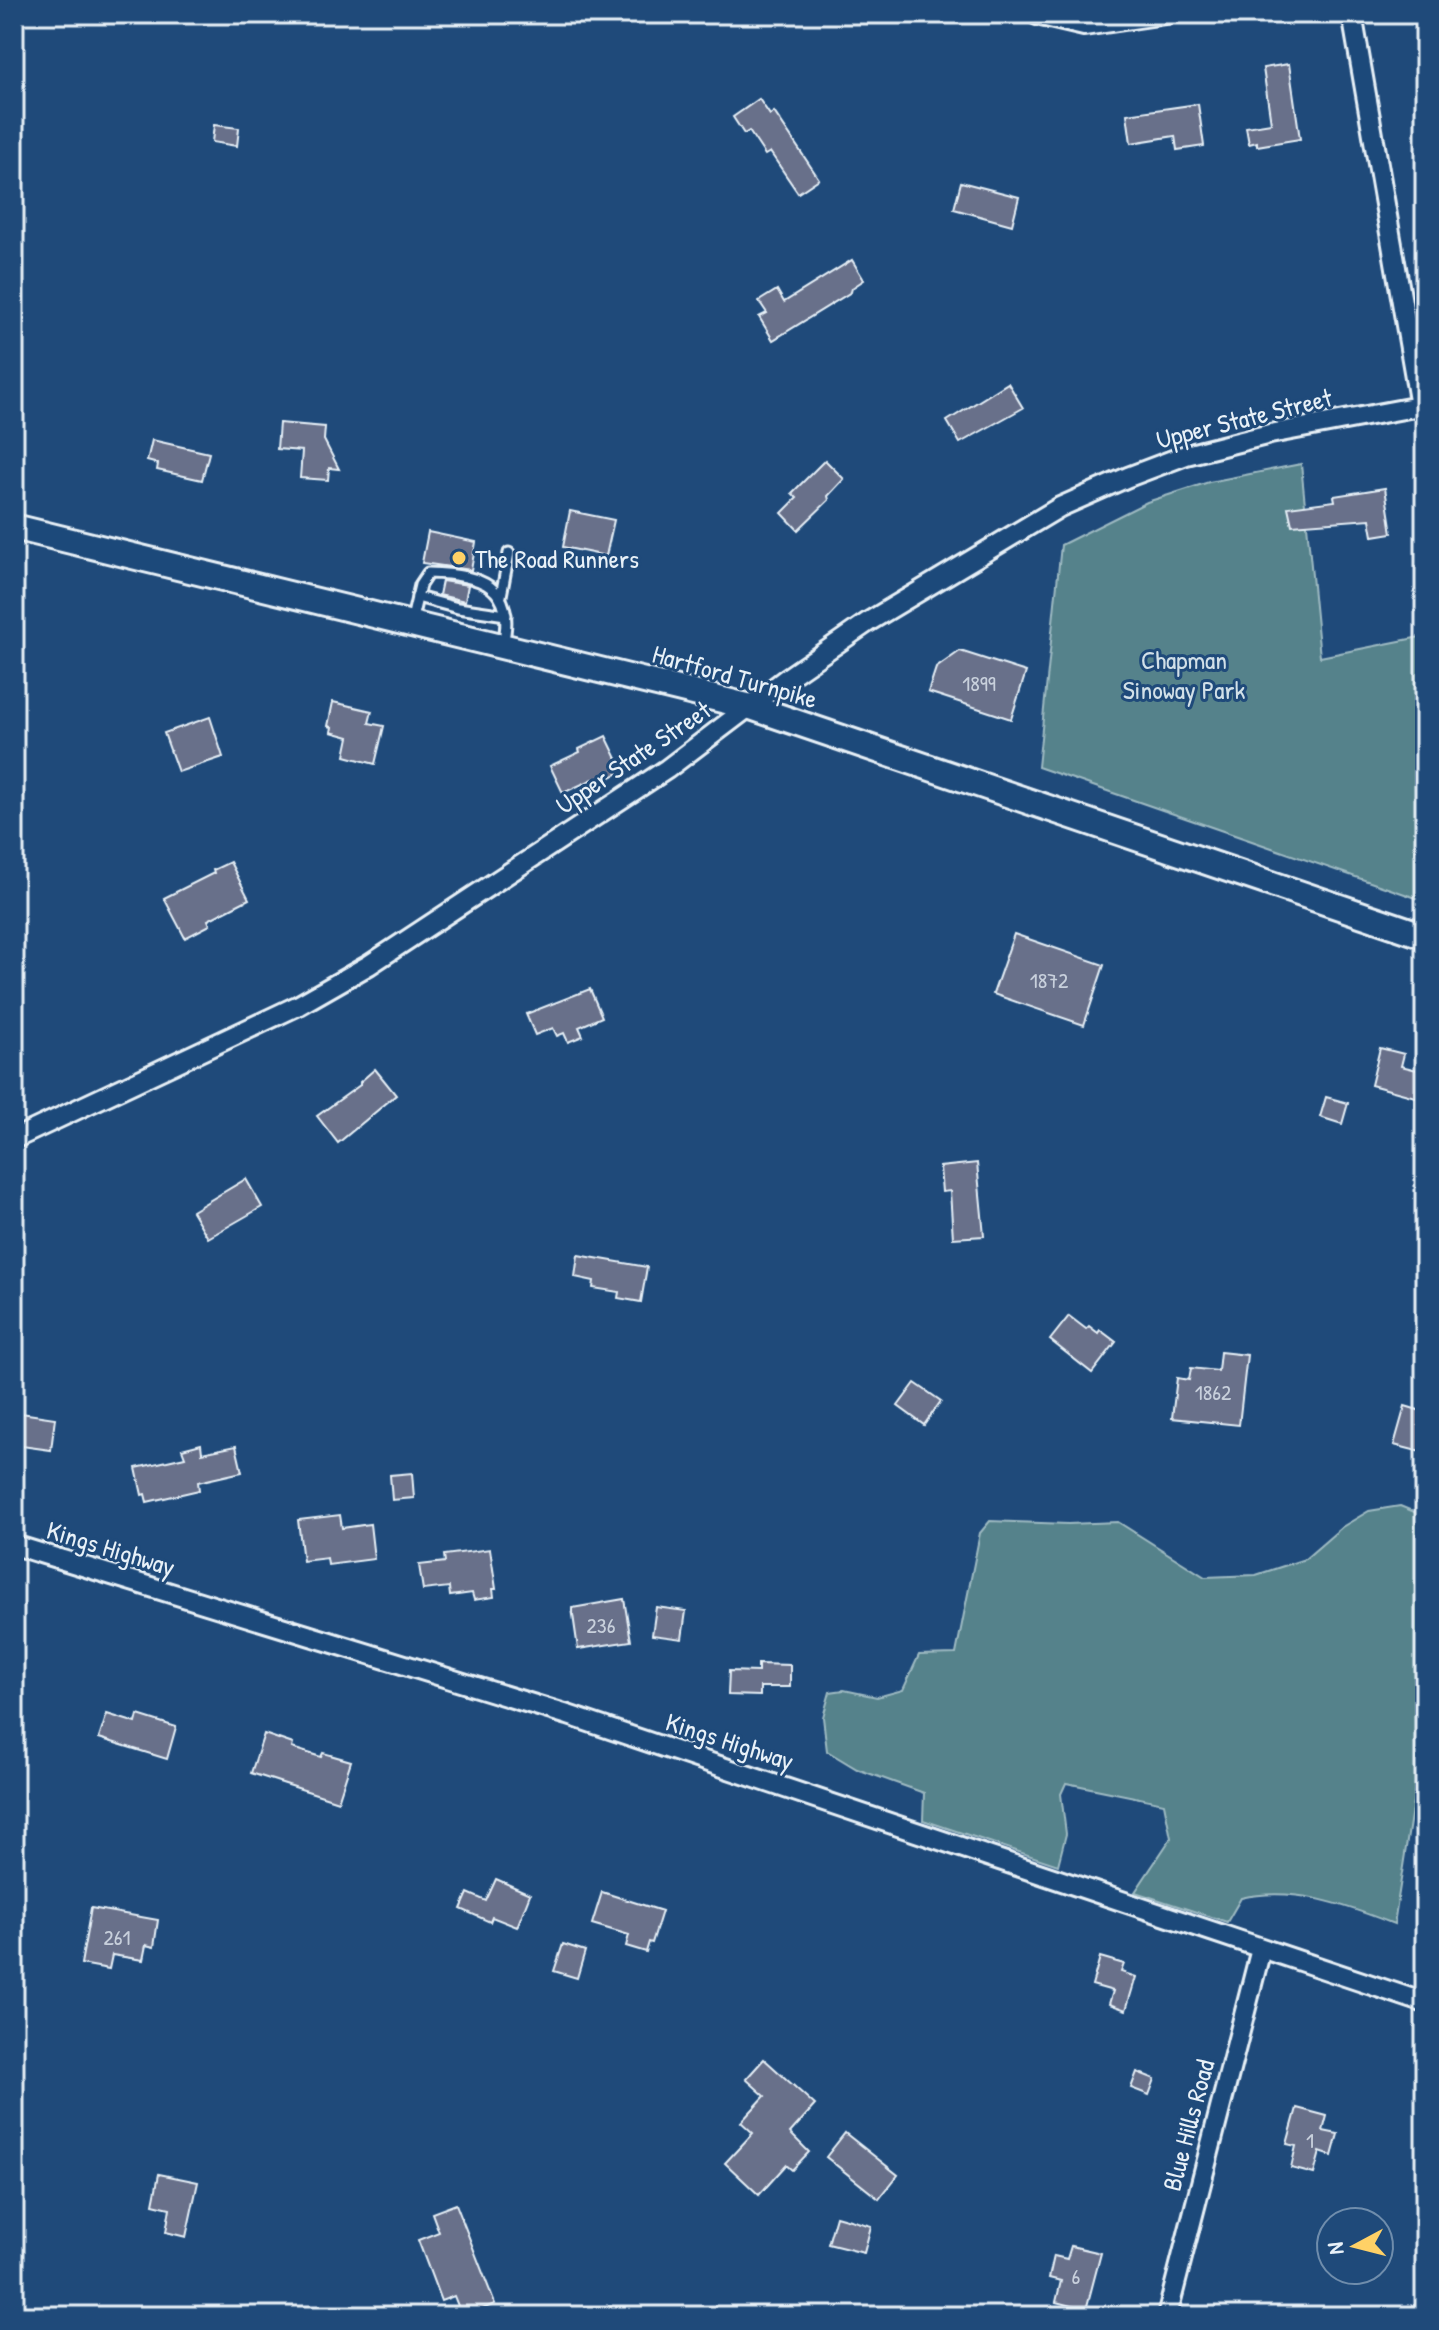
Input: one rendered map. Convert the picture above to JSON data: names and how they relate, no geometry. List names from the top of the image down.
{
  "streets": {
    "main road": ["Hartford Turnpike"],
    "street": ["Upper State Street", "Kings Highway", "Blue Hills Road"]
  },
  "crossings": [
    ["Upper State Street", "Hartford Turnpike"],
    ["Kings Highway", "Blue Hills Road"]
  ],
  "parks": ["Chapman Sinoway Park"],
  "places": ["The Road Runners"],
  "house_numbers": [
    "1899",
    "1872",
    "1862",
    "236",
    "261",
    "1",
    "6"
  ],
  "north": "left"
}
